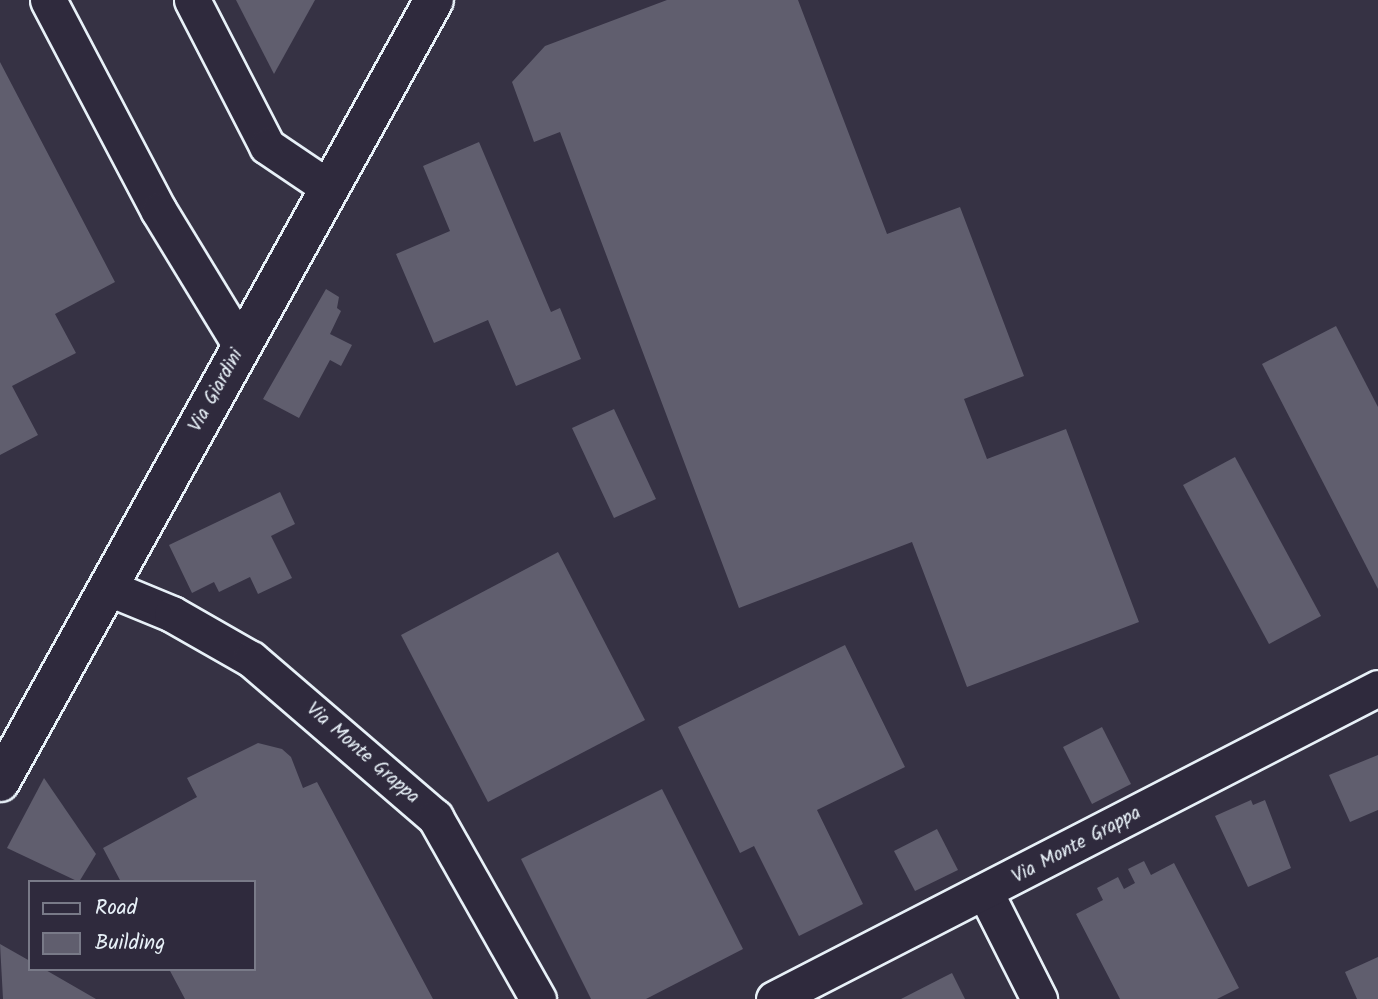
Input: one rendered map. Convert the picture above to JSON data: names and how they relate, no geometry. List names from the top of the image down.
{
  "streets": {
    "main road": ["Via Giardini"],
    "street": ["Via Monte Grappa"]
  },
  "crossings": [
    ["Via Giardini", "Via Monte Grappa"]
  ],
  "legend": ["Road", "Building"]
}
